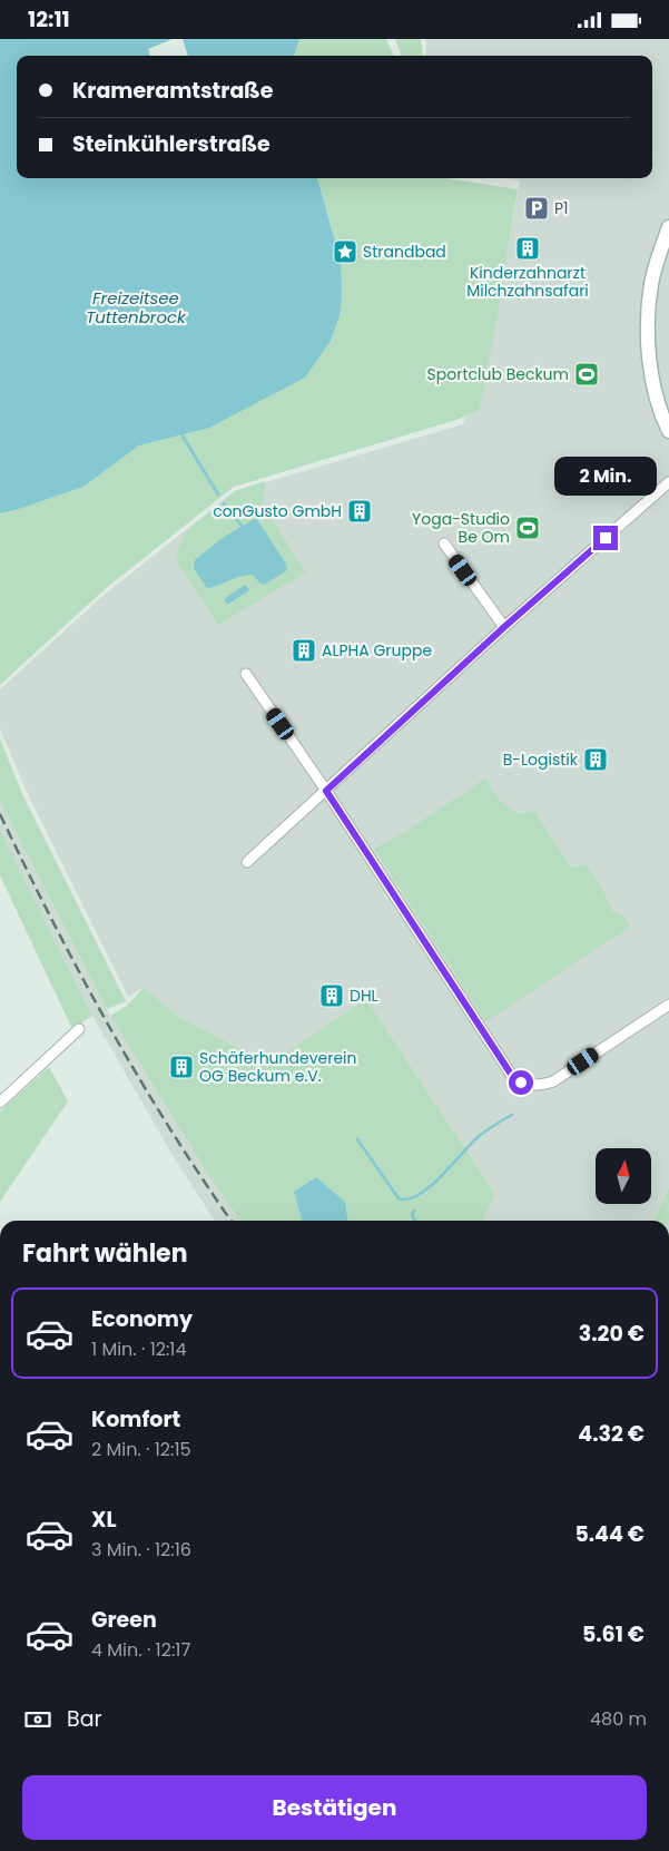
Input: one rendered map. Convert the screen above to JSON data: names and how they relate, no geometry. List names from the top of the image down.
{
  "water": ["Freizeitsee Tuttenbrock"],
  "places": {
    "parking": ["P1"],
    "building": [
      "Kinderzahnarzt Milchzahnsafari",
      "conGusto GmbH",
      "ALPHA Gruppe",
      "B-Logistik",
      "DHL",
      "Schäferhundeverein OG Beckum e.V."
    ],
    "place": ["Strandbad"],
    "sports": ["Sportclub Beckum", "Yoga-Studio Be Om"]
  },
  "north": "top",
  "page": {
    "status": "12:11",
    "banner": ["Krameramtstraße", "Steinkühlerstraße"],
    "bubble": "2 Min.",
    "heading": "Fahrt wählen",
    "list": [
      {
        "name": "Economy",
        "note": "1 Min. · 12:14",
        "value": "3.20 €"
      },
      {
        "name": "Komfort",
        "note": "2 Min. · 12:15",
        "value": "4.32 €"
      },
      {
        "name": "XL",
        "note": "3 Min. · 12:16",
        "value": "5.44 €"
      },
      {
        "name": "Green",
        "note": "4 Min. · 12:17",
        "value": "5.61 €"
      }
    ],
    "pay": ["Bar", "480 m"],
    "buttons": "Bestätigen"
  }
}
